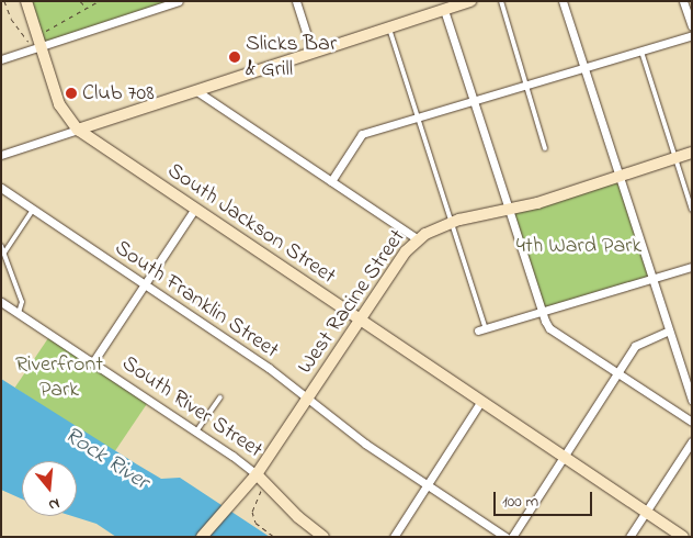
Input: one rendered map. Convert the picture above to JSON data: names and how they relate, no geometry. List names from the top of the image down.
{
  "streets": {
    "street": [
      "South Jackson Street",
      "South Franklin Street",
      "West Racine Street",
      "South River Street"
    ]
  },
  "crossings": [
    ["South Jackson Street", "West Racine Street"],
    ["South Franklin Street", "West Racine Street"],
    ["West Racine Street", "South River Street"]
  ],
  "water": ["Rock River"],
  "parks": ["4th Ward Park", "Riverfront Park"],
  "places": ["Slicks Bar & Grill", "Club 708"],
  "scale_bar": "100 m",
  "north": "bottom"
}
